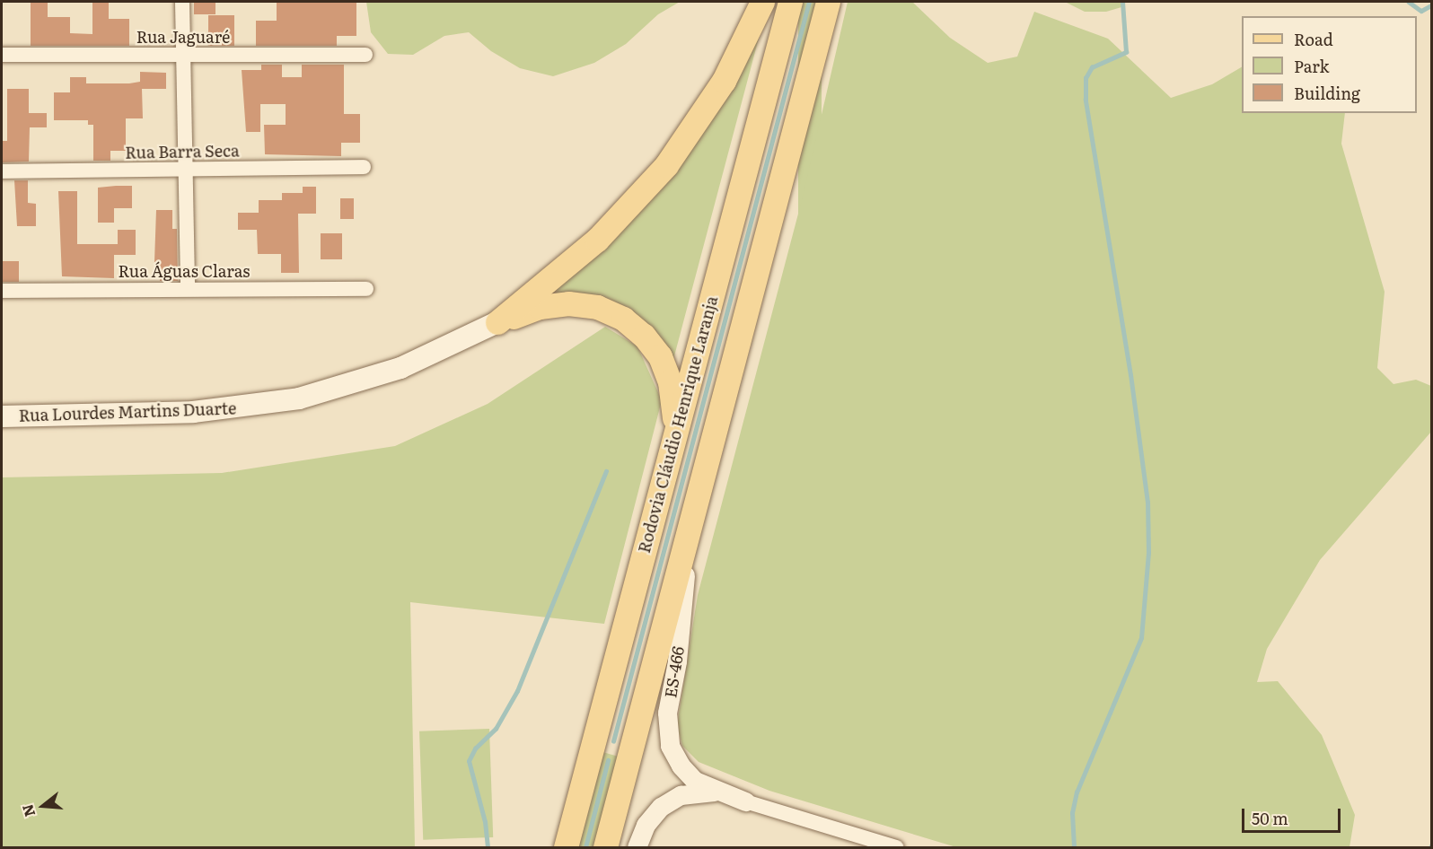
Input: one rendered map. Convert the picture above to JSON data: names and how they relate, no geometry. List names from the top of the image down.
{
  "streets": {
    "main road": ["Rua Lourdes Martins Duarte", "Rodovia Cláudio Henrique Laranja"],
    "street": [
      "Rua Jaguaré",
      "Rua Barra Seca",
      "Rua Águas Claras",
      "ES-466"
    ]
  },
  "legend": ["Road", "Park", "Building"],
  "scale_bar": "50 m",
  "north": "left"
}
